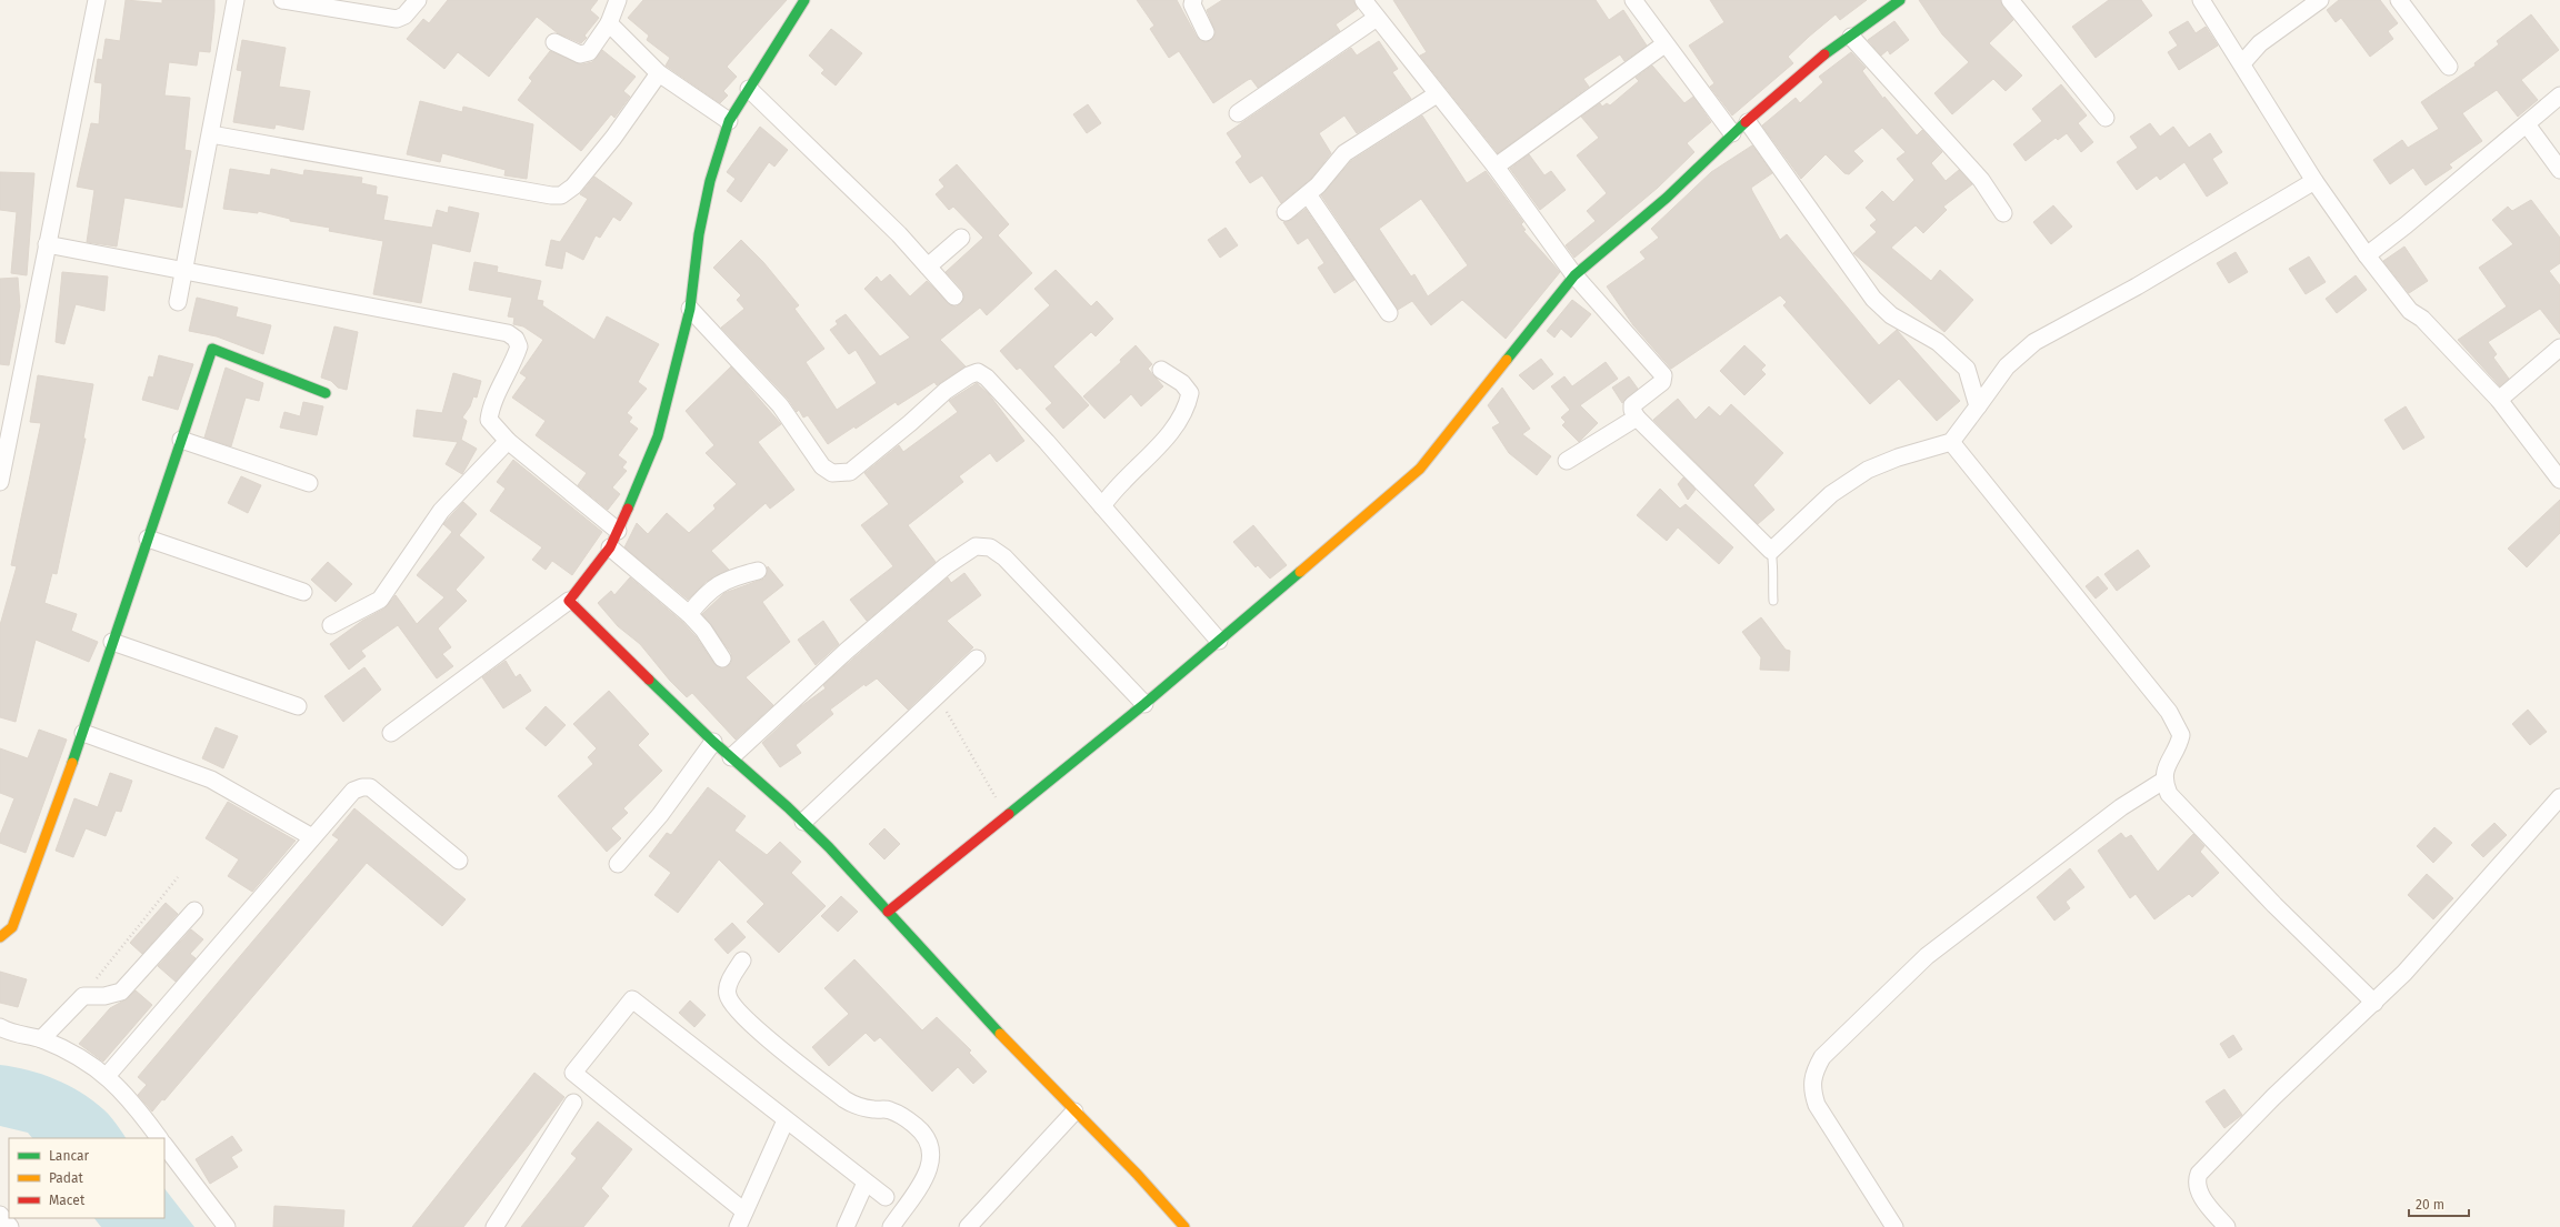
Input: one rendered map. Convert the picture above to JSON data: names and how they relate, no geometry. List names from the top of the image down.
{
  "legend": ["Lancar", "Padat", "Macet"],
  "scale_bar": "20 m"
}
